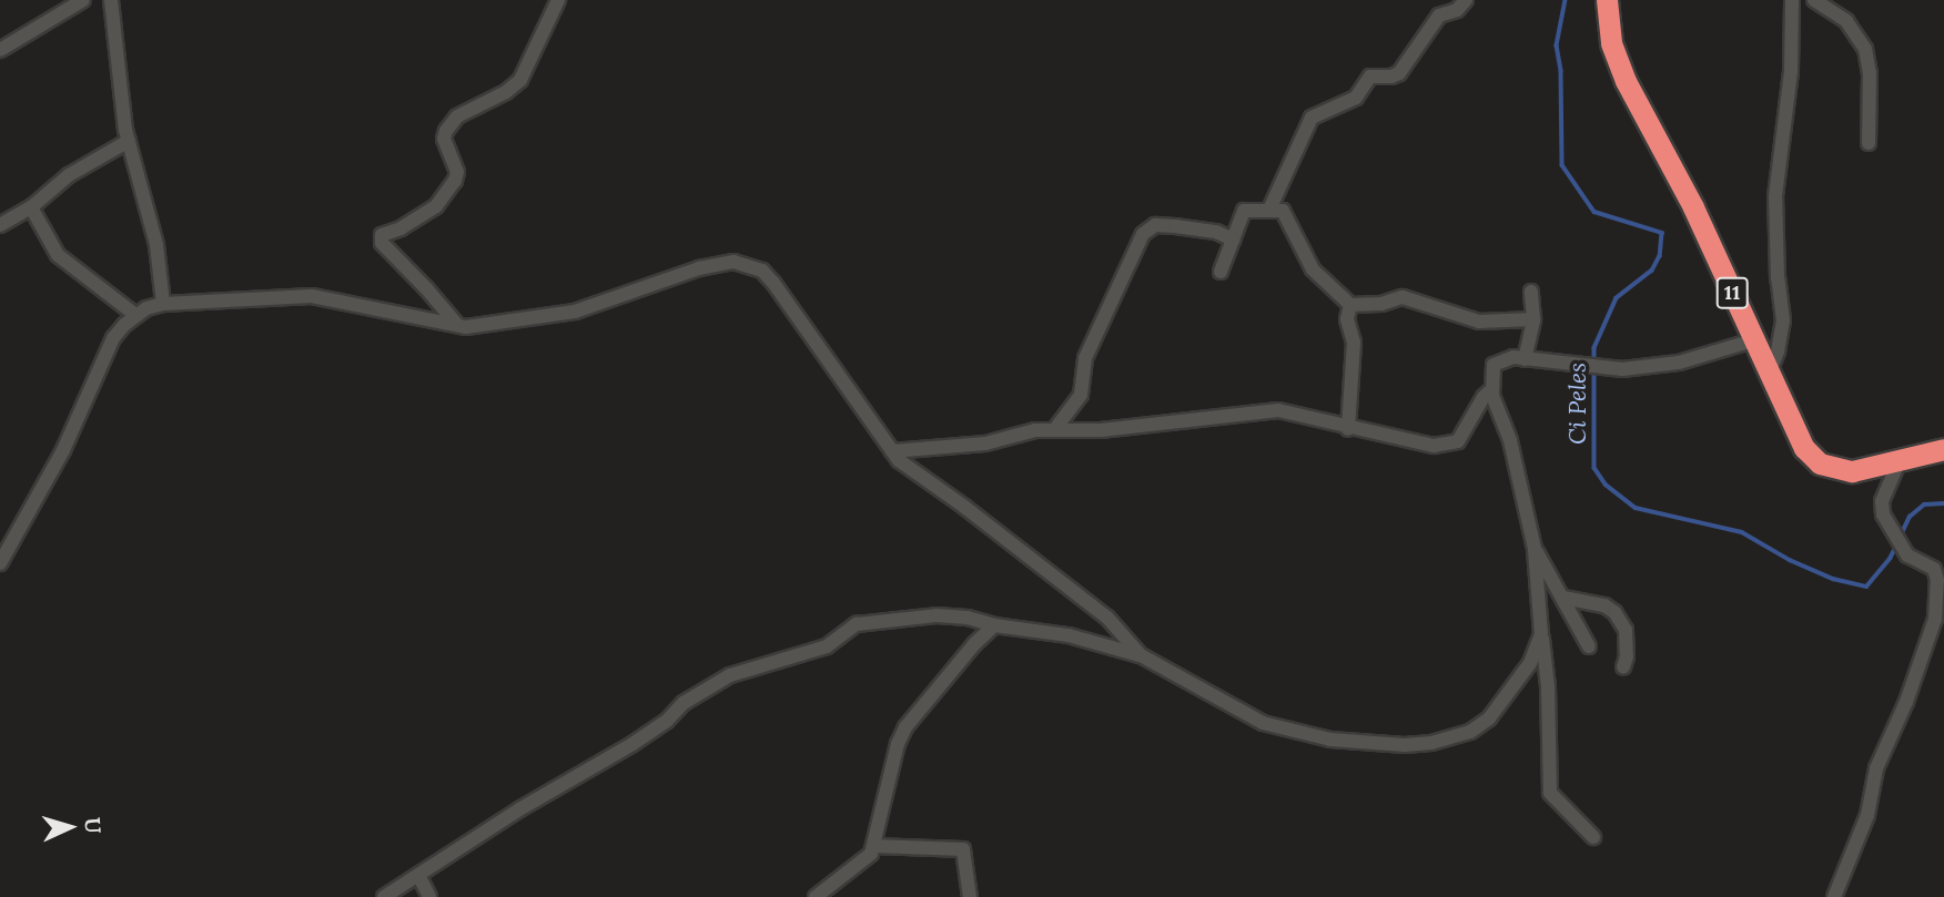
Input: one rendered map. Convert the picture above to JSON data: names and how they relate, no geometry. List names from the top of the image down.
{
  "streets": {
    "highway": ["11"]
  },
  "water": ["Ci Peles"],
  "north": "right"
}
